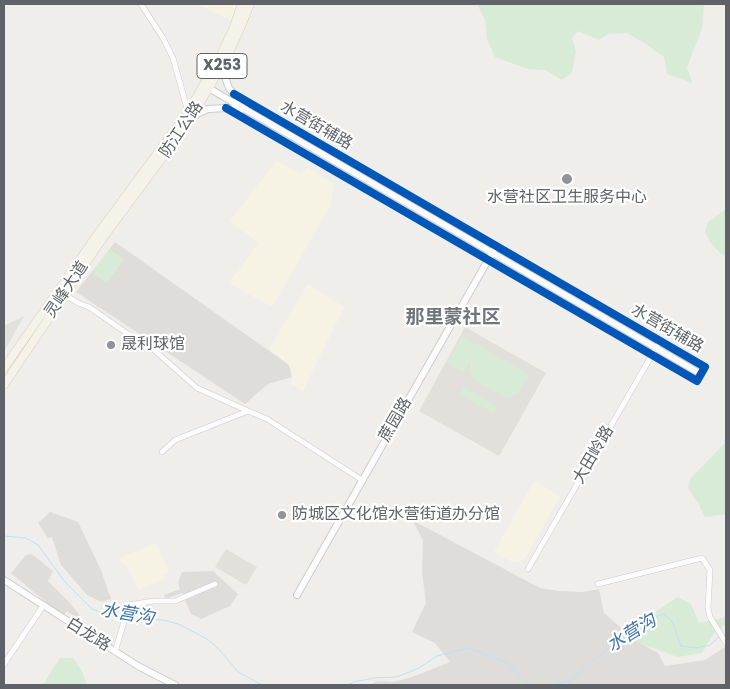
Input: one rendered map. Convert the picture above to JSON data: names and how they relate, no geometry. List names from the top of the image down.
{
  "streets": {
    "main road": ["X253", "防江公路", "灵峰大道"],
    "street": [
      "水营街辅路",
      "蔗园路",
      "大田岭路",
      "白龙路"
    ]
  },
  "crossings": [
    ["水营街辅路", "蔗园路"],
    ["水营街辅路", "大田岭路"],
    ["防江公路", "灵峰大道"]
  ],
  "districts": ["那里蒙社区"],
  "water": ["水营沟"],
  "places": ["水营社区卫生服务中心", "晟利球馆", "防城区文化馆水营街道办分馆"]
}
